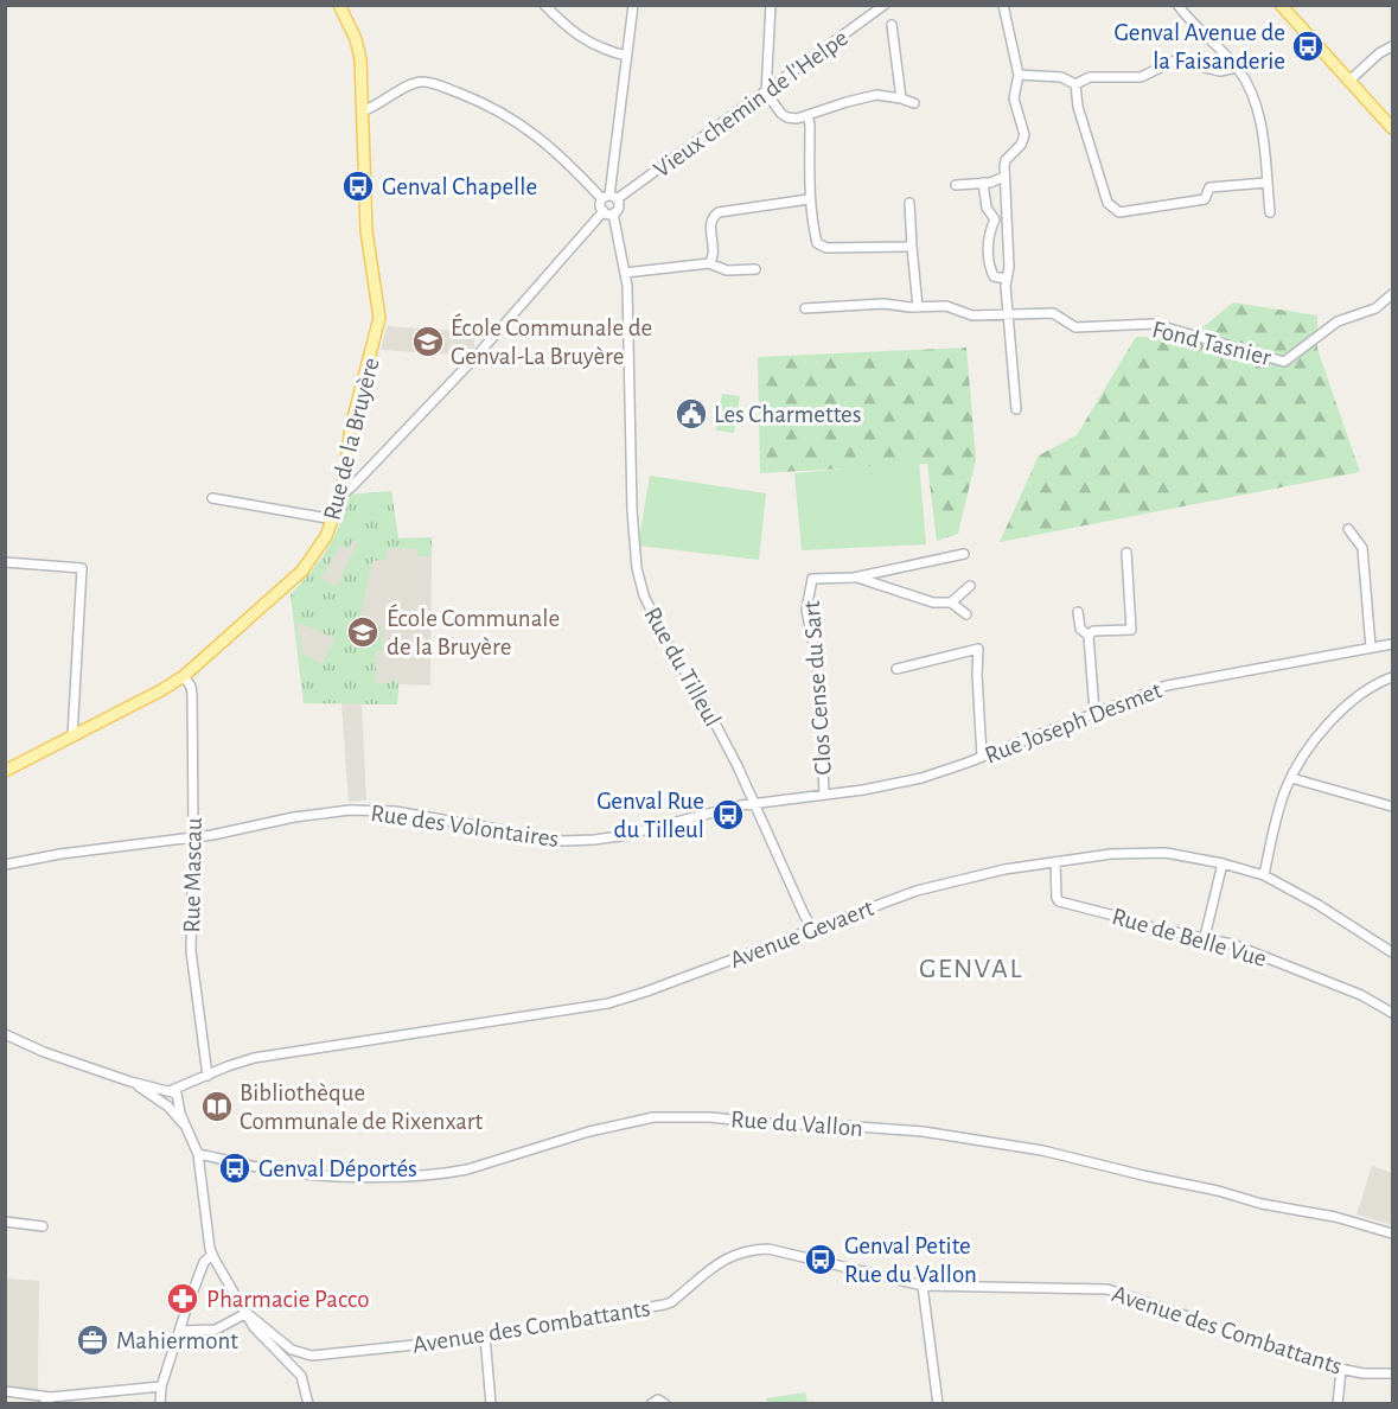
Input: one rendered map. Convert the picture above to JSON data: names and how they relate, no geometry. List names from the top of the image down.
{
  "streets": {
    "main road": ["Rue de la Bruyère"],
    "street": [
      "Vieux chemin de l'Helpe",
      "Fond Tasnier",
      "Rue du Tilleul",
      "Clos Cense du Sart",
      "Rue Joseph Desmet",
      "Rue des Volontaires",
      "Rue Mascau",
      "Avenue Gevaert",
      "Rue de Belle Vue",
      "Rue du Vallon",
      "Avenue des Combattants"
    ]
  },
  "crossings": [
    ["Rue de la Bruyère", "Rue Mascau"],
    ["Rue du Tilleul", "Rue Joseph Desmet"],
    ["Rue du Tilleul", "Rue des Volontaires"],
    ["Rue du Tilleul", "Avenue Gevaert"],
    ["Clos Cense du Sart", "Rue Joseph Desmet"],
    ["Rue Joseph Desmet", "Rue des Volontaires"],
    ["Rue des Volontaires", "Rue Mascau"],
    ["Rue Mascau", "Avenue Gevaert"],
    ["Avenue Gevaert", "Rue de Belle Vue"]
  ],
  "districts": ["GENVAL"],
  "places": {
    "bus stop": [
      "Genval Avenue de la Faisanderie",
      "Genval Chapelle",
      "Genval Rue du Tilleul",
      "Genval Déportés",
      "Genval Petite Rue du Vallon"
    ],
    "school or university": ["École Communale de Genval-La Bruyère", "École Communale de la Bruyère"],
    "public building": ["Les Charmettes"],
    "library": ["Bibliothèque Communale de Rixenxart"],
    "pharmacy": ["Pharmacie Pacco"],
    "office": ["Mahiermont"]
  }
}
